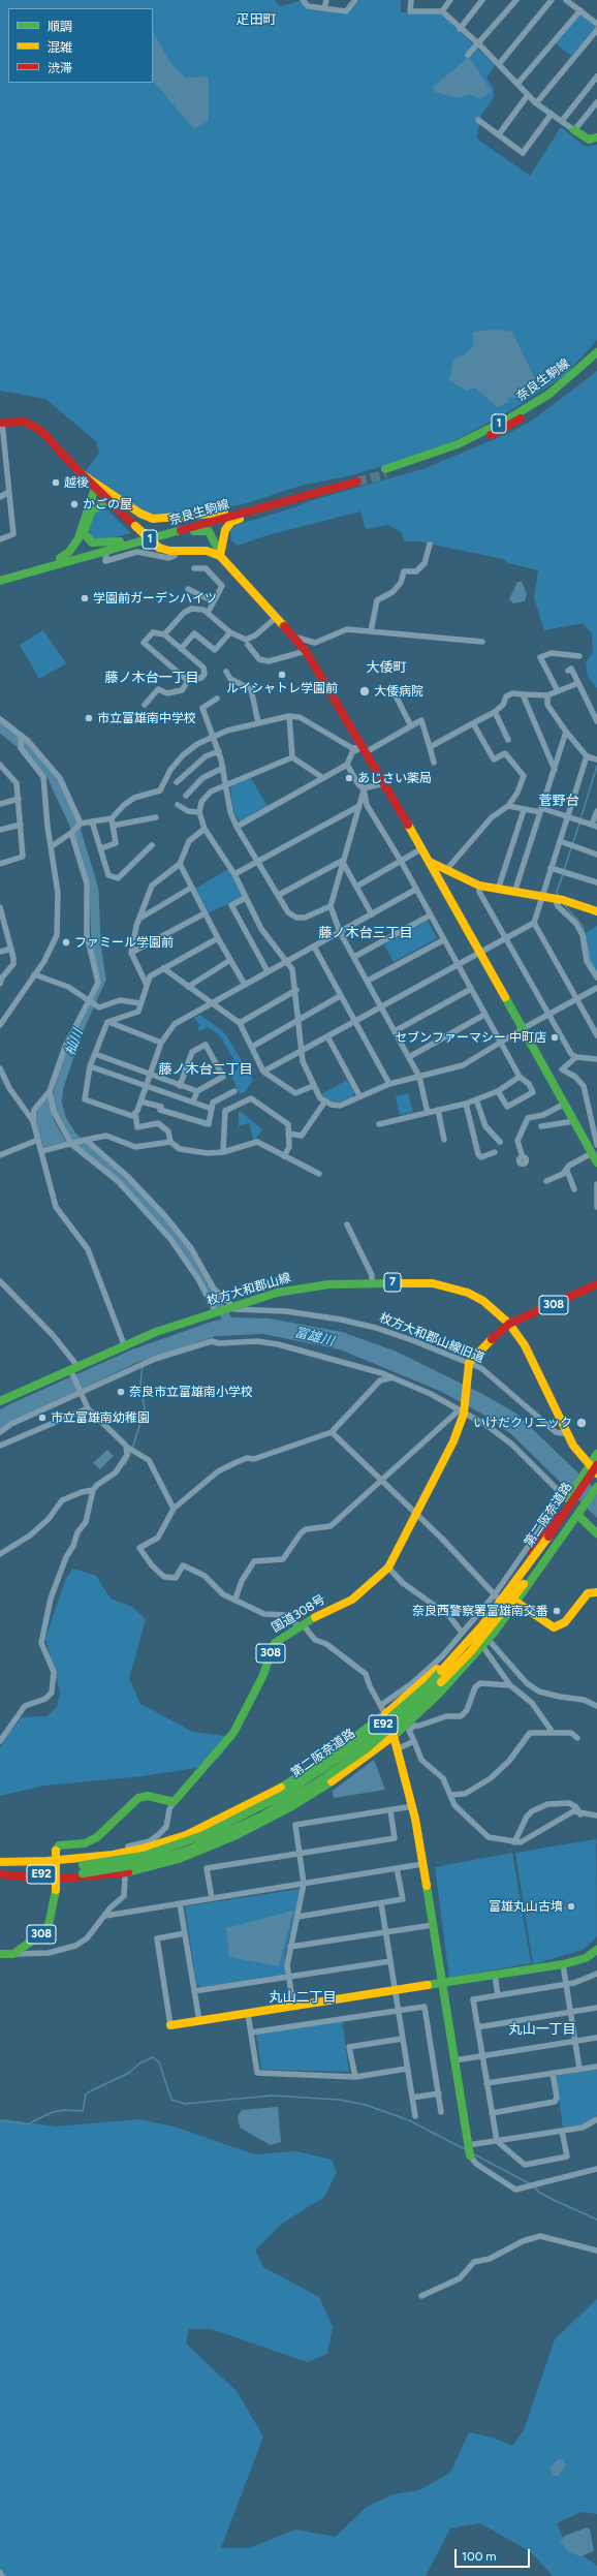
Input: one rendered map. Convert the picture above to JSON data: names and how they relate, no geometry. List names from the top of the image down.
{
  "streets": {
    "main road": [
      "奈良生駒線",
      "1",
      "7",
      "枚方大和郡山線",
      "308",
      "第二阪奈道路",
      "国道308号",
      "E92"
    ],
    "street": ["枚方大和郡山線旧道"]
  },
  "crossings": [
    ["枚方大和郡山線", "308"],
    ["枚方大和郡山線", "枚方大和郡山線旧道"],
    ["枚方大和郡山線", "第二阪奈道路"],
    ["308", "枚方大和郡山線旧道"],
    ["308", "国道308号"],
    ["枚方大和郡山線旧道", "国道308号"]
  ],
  "districts": [
    "疋田町",
    "大倭町",
    "藤ノ木台一丁目",
    "菅野台",
    "藤ノ木台三丁目",
    "藤ノ木台二丁目",
    "丸山二丁目",
    "丸山一丁目"
  ],
  "water": ["杣川", "富雄川"],
  "places": [
    "越後",
    "かごの屋",
    "学園前ガーデンハイツ",
    "ルイシャトレ学園前",
    "大倭病院",
    "市立富雄南中学校",
    "あじさい薬局",
    "ファミール学園前",
    "セブンファーマシー 中町店",
    "奈良市立富雄南小学校",
    "市立富雄南幼稚園",
    "いけだクリニック",
    "奈良西警察署富雄南交番",
    "富雄丸山古墳"
  ],
  "legend": ["順調", "混雑", "渋滞"],
  "scale_bar": "100 m"
}
